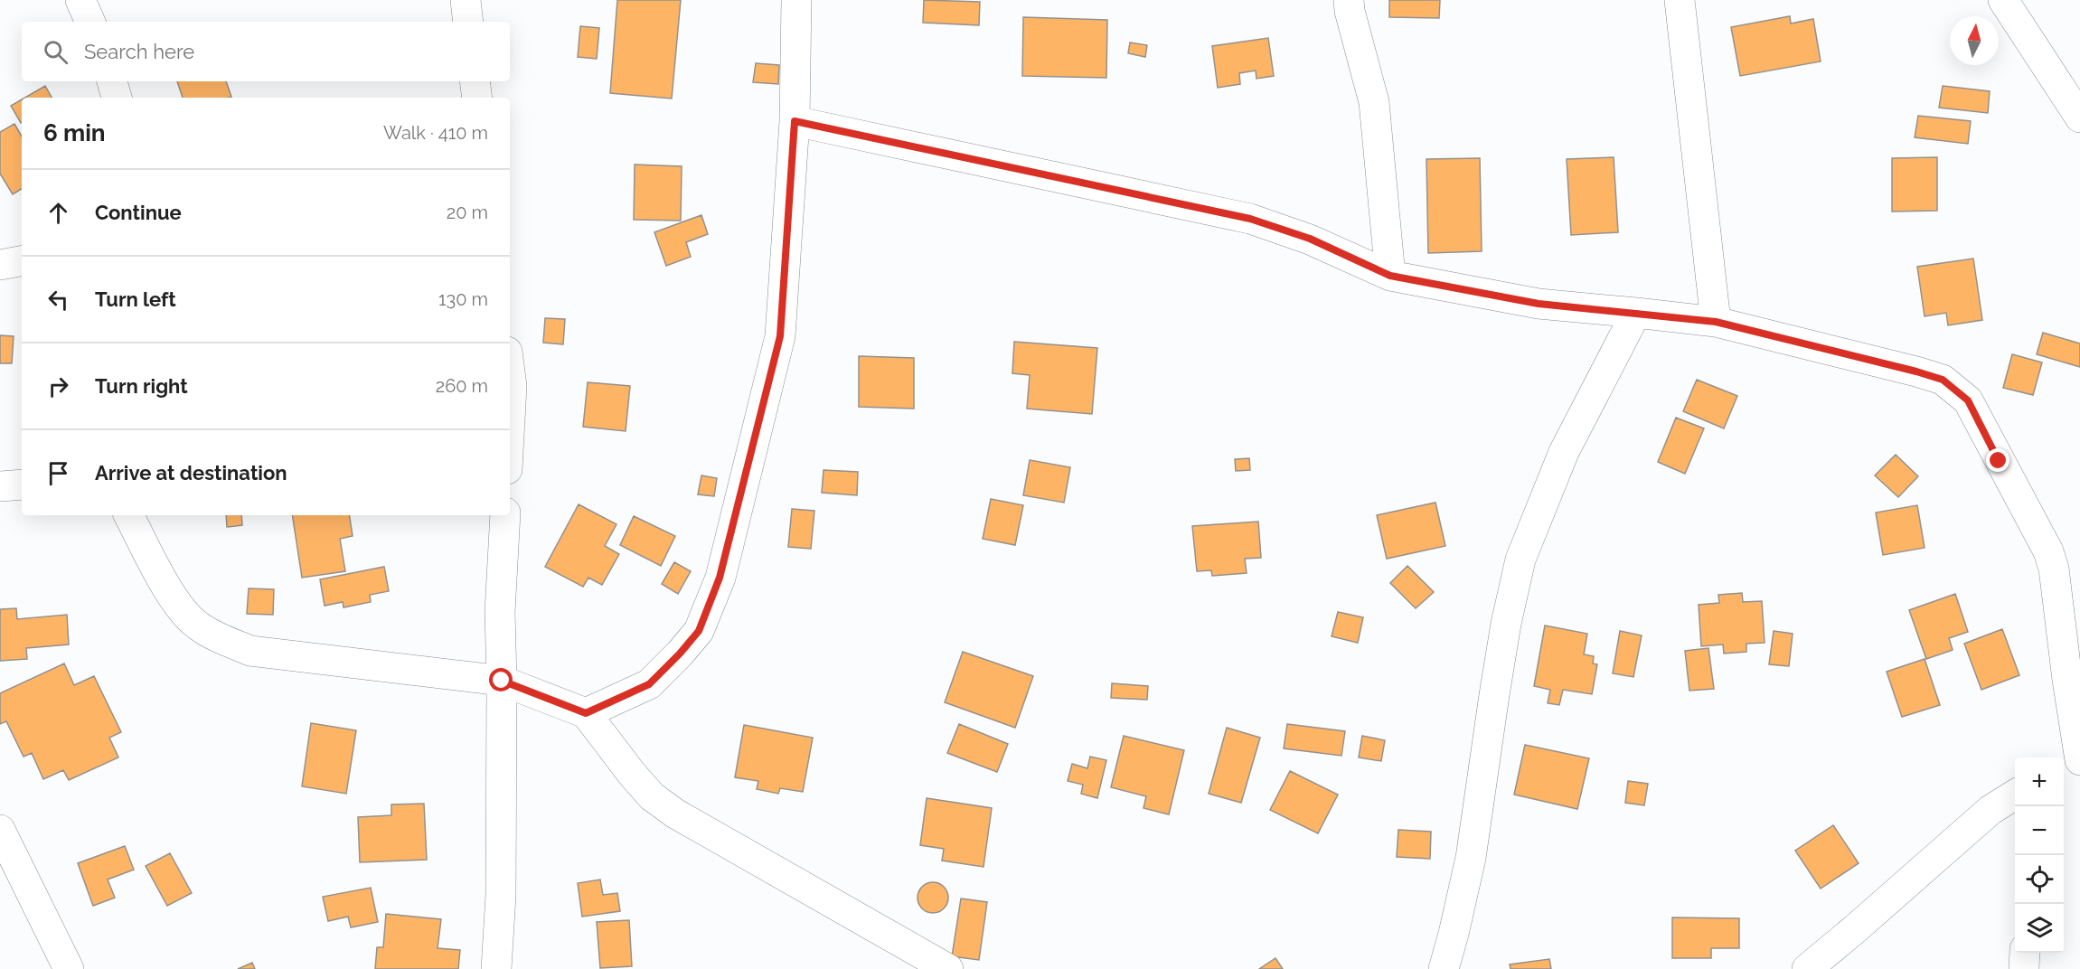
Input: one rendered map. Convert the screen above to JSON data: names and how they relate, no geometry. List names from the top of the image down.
{
  "north": "top",
  "page": {
    "search": "Search here",
    "heading": ["6 min", "Walk · 410 m"],
    "list": [
      ["Continue", "20 m"],
      ["Turn left", "130 m"],
      ["Turn right", "260 m"],
      "Arrive at destination"
    ],
    "map_buttons": ["+", "−"]
  }
}
